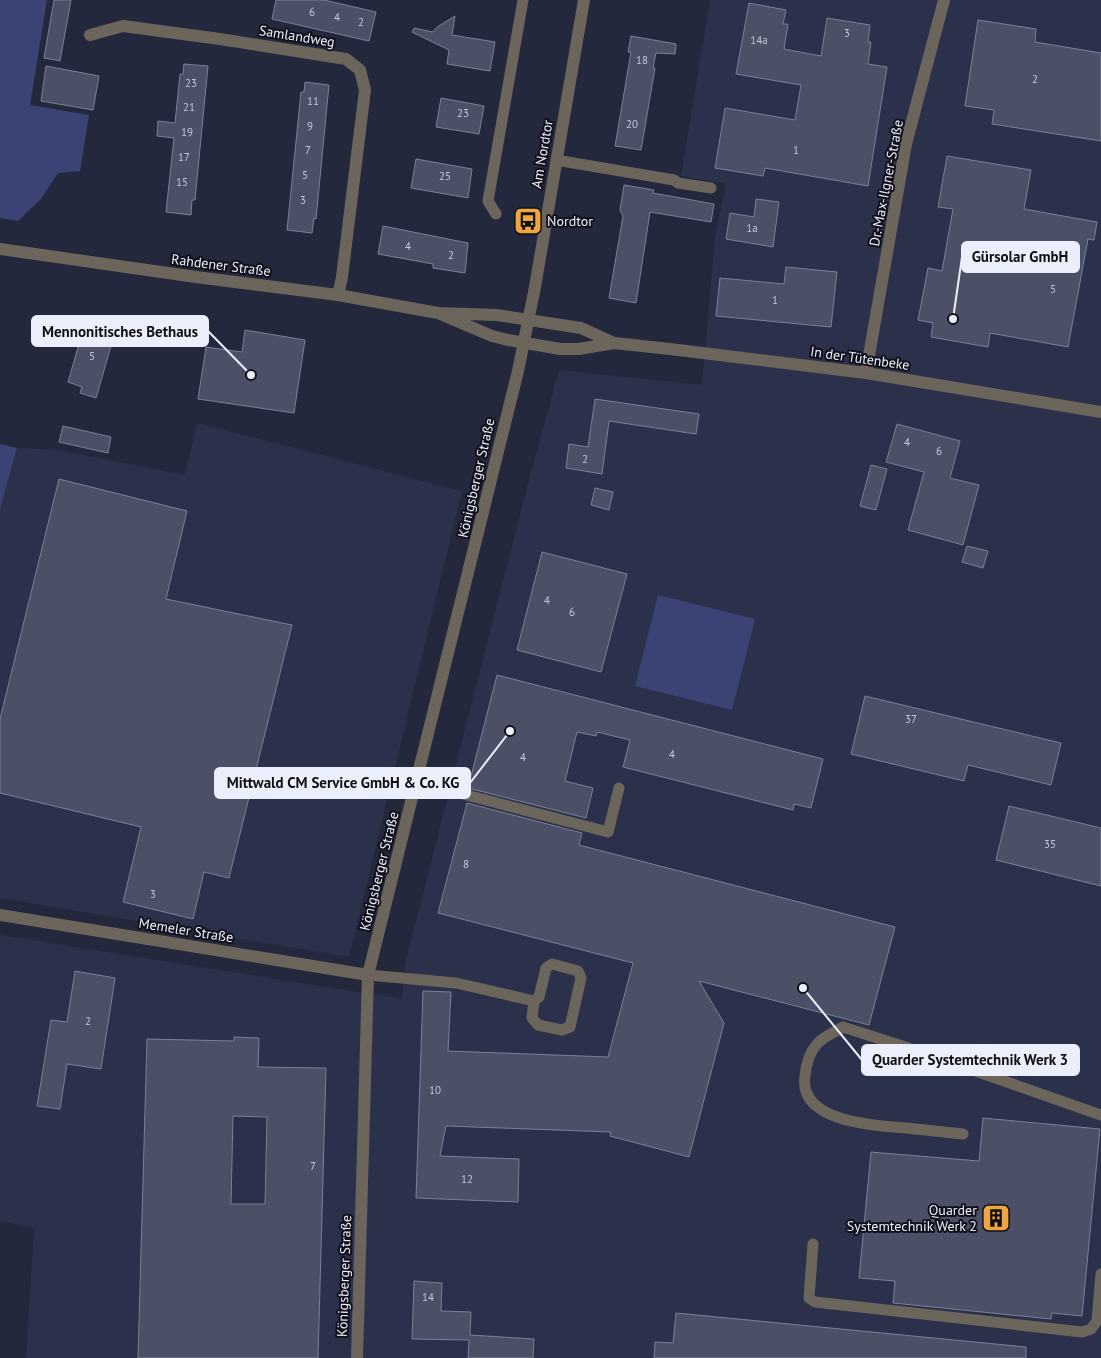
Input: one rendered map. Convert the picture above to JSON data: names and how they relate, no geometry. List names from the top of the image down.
{
  "streets": {
    "street": [
      "Samlandweg",
      "Am Nordtor",
      "Dr.-Max-Ilgner-Straße",
      "Rahdener Straße",
      "In der Tütenbeke",
      "Königsberger Straße",
      "Memeler Straße"
    ]
  },
  "crossings": [
    ["Samlandweg", "Rahdener Straße"],
    ["Am Nordtor", "Rahdener Straße"],
    ["Am Nordtor", "In der Tütenbeke"],
    ["Am Nordtor", "Königsberger Straße"],
    ["Dr.-Max-Ilgner-Straße", "In der Tütenbeke"],
    ["Rahdener Straße", "In der Tütenbeke"],
    ["Rahdener Straße", "Königsberger Straße"],
    ["In der Tütenbeke", "Königsberger Straße"],
    ["Königsberger Straße", "Memeler Straße"]
  ],
  "places": {
    "bus stop": ["Nordtor"],
    "other": [
      "Gürsolar GmbH",
      "Mennonitisches Bethaus",
      "Mittwald CM Service GmbH & Co. KG",
      "Quarder Systemtechnik Werk 3"
    ],
    "building": ["Quarder Systemtechnik Werk 2"]
  },
  "house_numbers": [
    "6",
    "4",
    "2",
    "3",
    "14a",
    "18",
    "2",
    "23",
    "11",
    "21",
    "23",
    "20",
    "9",
    "19",
    "7",
    "1",
    "17",
    "5",
    "25",
    "15",
    "3",
    "1a",
    "4",
    "2",
    "5",
    "1",
    "5",
    "4",
    "6",
    "2",
    "4",
    "6",
    "37",
    "4",
    "4",
    "35",
    "8",
    "3",
    "2",
    "10",
    "7",
    "12",
    "14"
  ]
}
